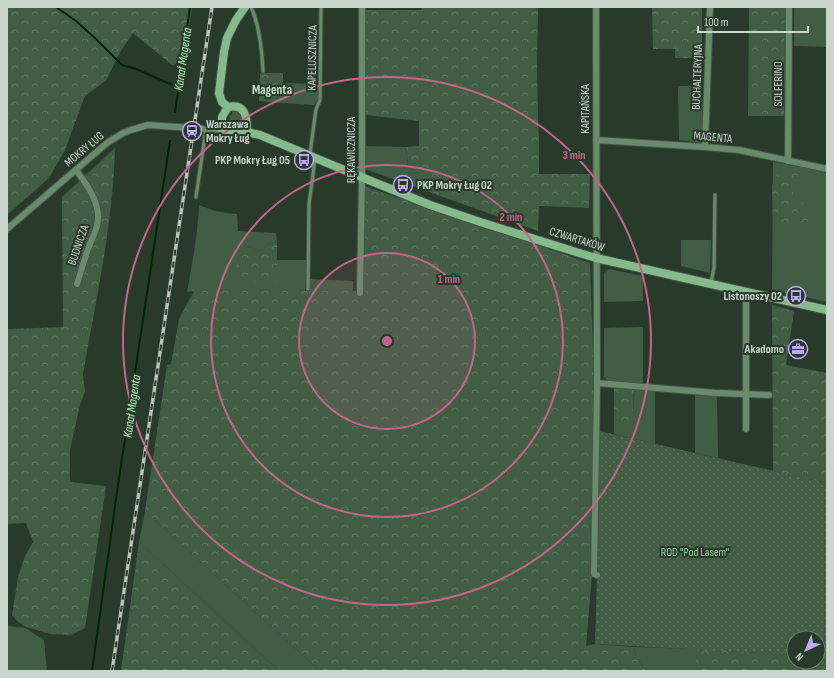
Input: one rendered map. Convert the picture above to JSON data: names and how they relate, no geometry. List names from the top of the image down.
{
  "streets": {
    "street": [
      "BUCHALTERYJNA",
      "SOLFERINO",
      "KAPITAŃSKA",
      "MAGENTA",
      "MOKRY ŁUG",
      "RĘKAWICZNICZA",
      "CZWARTAKÓW",
      "BUDNICZA"
    ],
    "lane": ["KAPELUSZNICZA"]
  },
  "crossings": [
    ["KAPELUSZNICZA", "CZWARTAKÓW"],
    ["BUCHALTERYJNA", "MAGENTA"],
    ["SOLFERINO", "MAGENTA"],
    ["KAPITAŃSKA", "MAGENTA"],
    ["KAPITAŃSKA", "CZWARTAKÓW"],
    ["MOKRY ŁUG", "CZWARTAKÓW"],
    ["MOKRY ŁUG", "BUDNICZA"],
    ["RĘKAWICZNICZA", "CZWARTAKÓW"]
  ],
  "districts": ["Magenta"],
  "water": ["Kanał Magenta"],
  "parks": ["ROD \"Pod Lasem\""],
  "places": {
    "station": ["Warszawa Mokry Ług"],
    "bus stop": ["PKP Mokry Ług 05", "PKP Mokry Ług 02", "Listonoszy 02"],
    "office": ["Akadomo"]
  },
  "scale_bar": "100 m",
  "north": "bottom left",
  "rings": ["3 min", "2 min", "1 min"]
}
